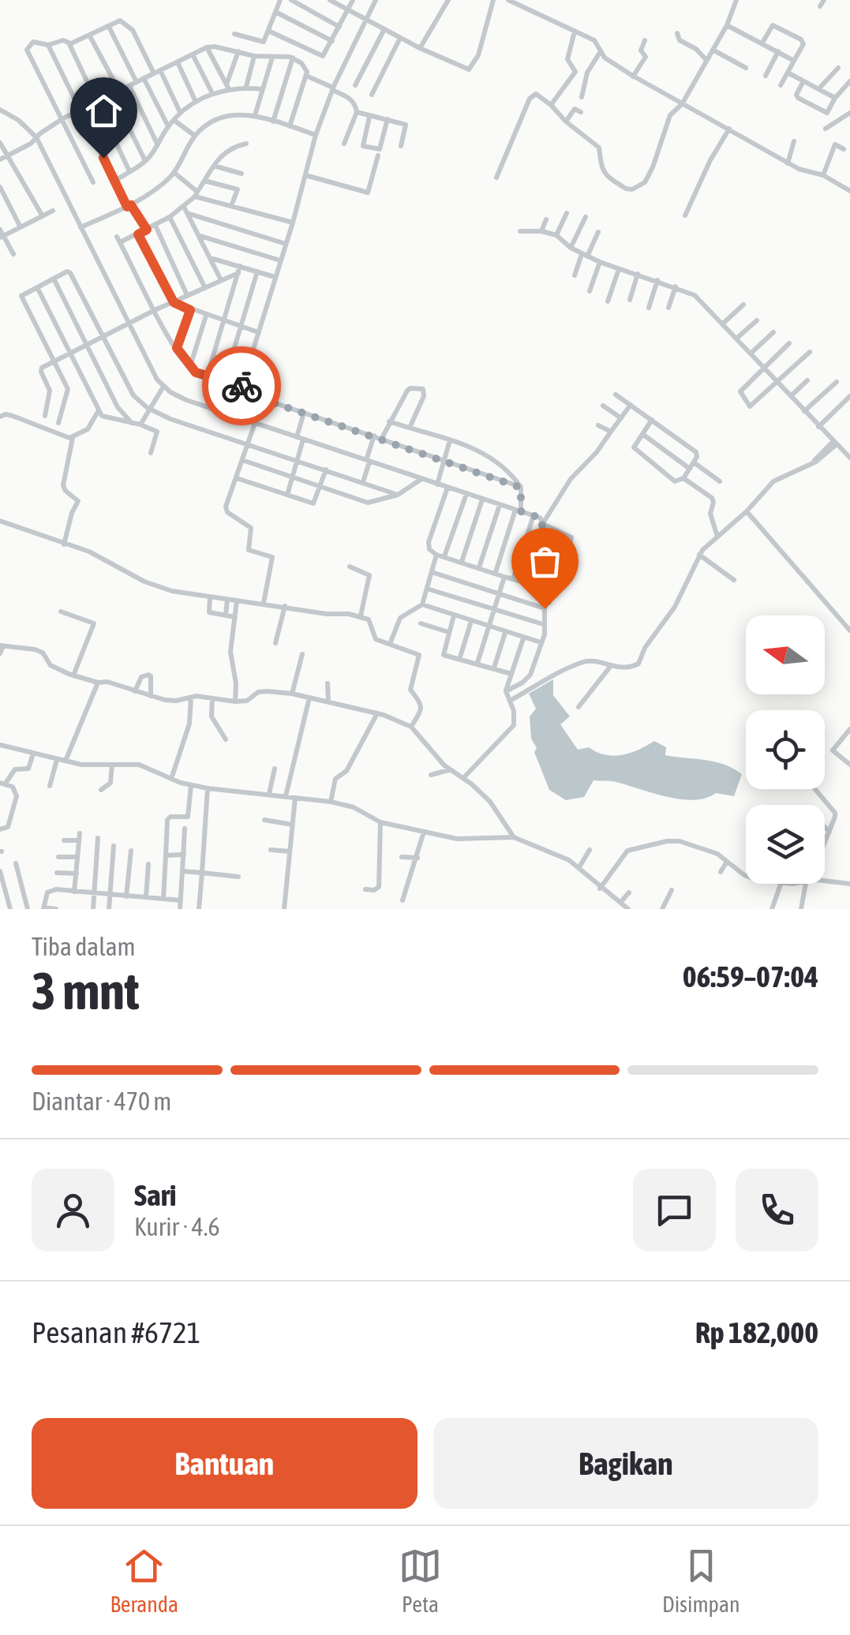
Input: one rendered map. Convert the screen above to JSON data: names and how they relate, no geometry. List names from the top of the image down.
{
  "north": "left",
  "page": {
    "heading": ["3 mnt", "Tiba dalam", "06:59–07:04"],
    "panel": [
      "Sari",
      "Kurir · 4.6",
      "Pesanan #6721",
      "Rp 182,000"
    ],
    "bar": "Diantar · 470 m",
    "buttons": ["Bantuan", "Bagikan"],
    "tabs": ["Beranda", "Peta", "Disimpan"]
  }
}
